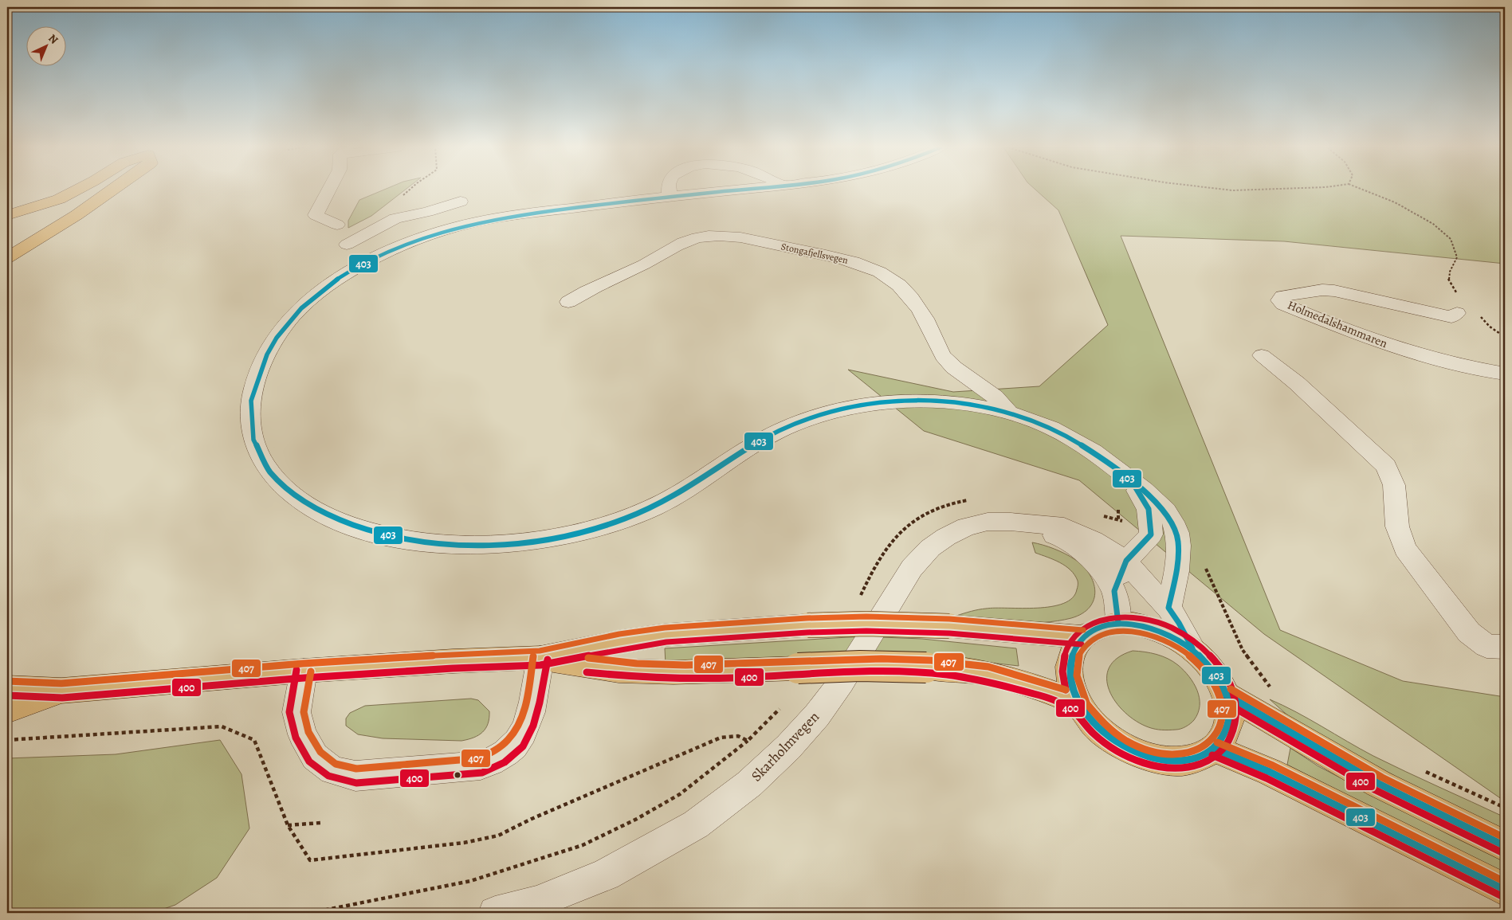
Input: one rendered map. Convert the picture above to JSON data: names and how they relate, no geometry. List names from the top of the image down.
{
  "streets": {
    "street": ["Stongafjellsvegen", "Holmedalshammaren", "Skarholmvegen"]
  },
  "crossings": [
    ["Stongafjellsvegen", "Skarholmvegen"]
  ],
  "lines": ["transit line 403", "transit line 407", "transit line 400"],
  "north": "top right"
}
